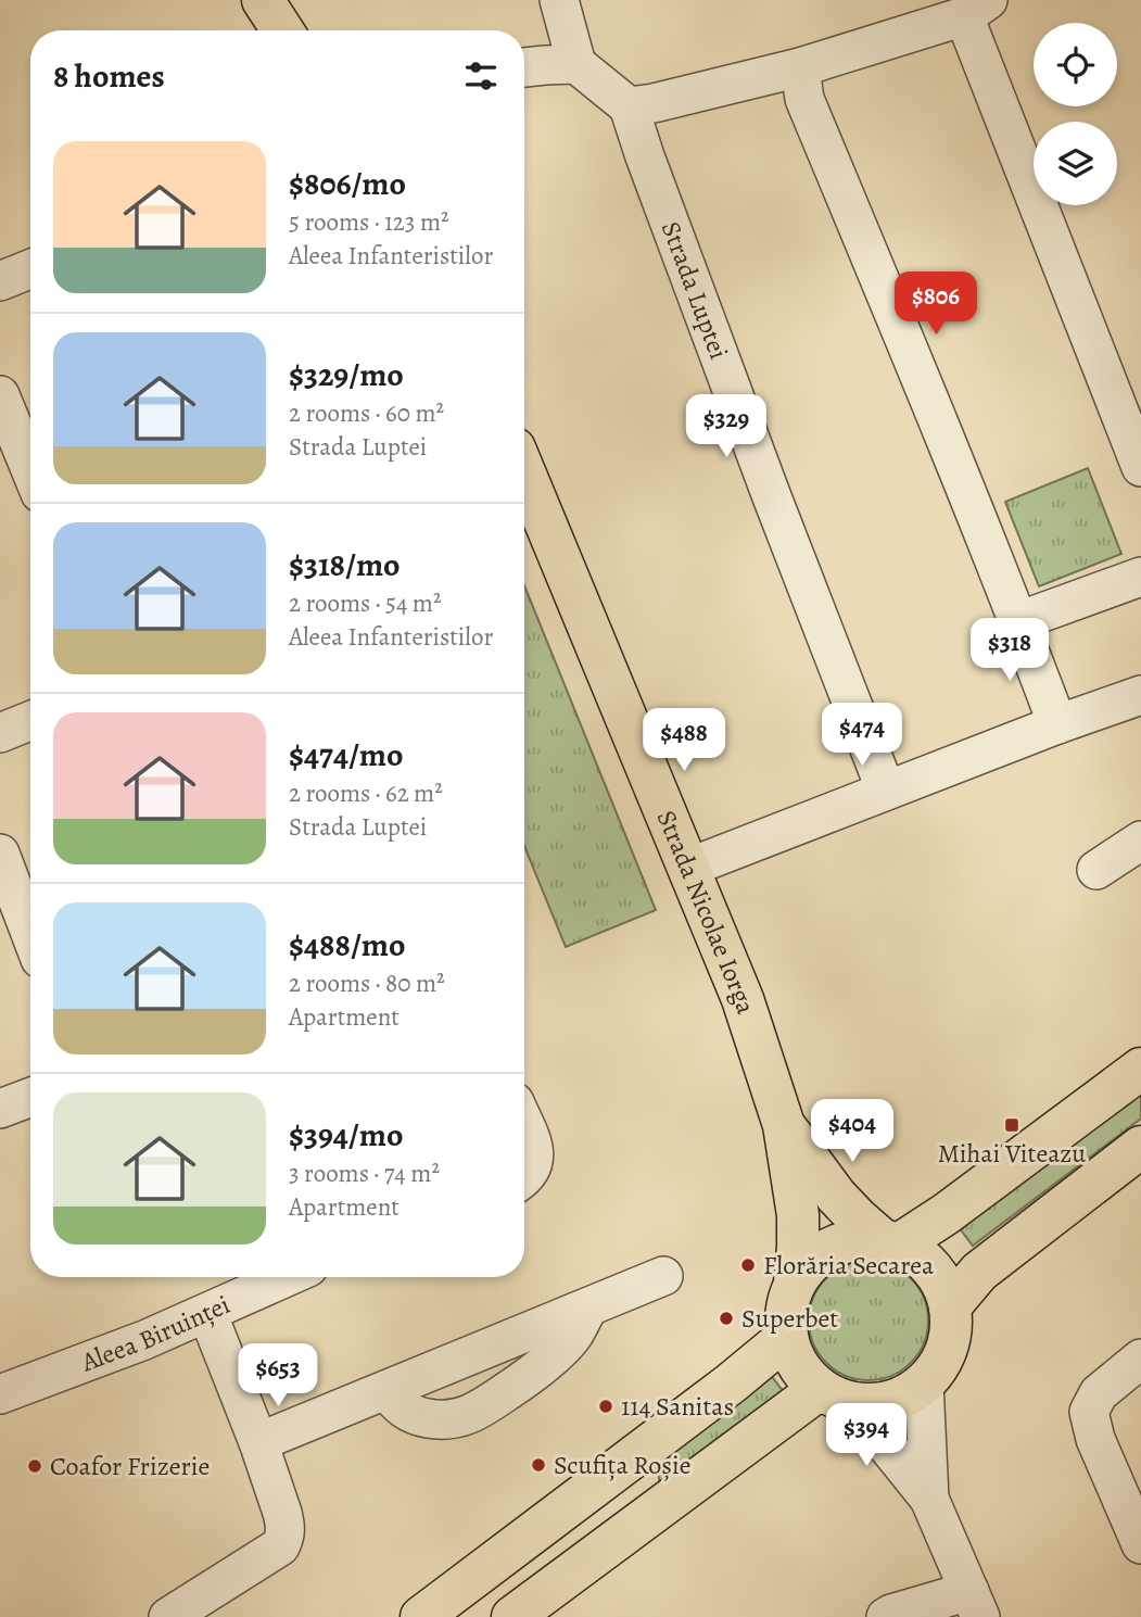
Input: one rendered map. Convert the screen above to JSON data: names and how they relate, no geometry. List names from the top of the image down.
{
  "streets": {
    "main road": ["Strada Nicolae Iorga"],
    "street": ["Strada Luptei", "Aleea Biruinței"]
  },
  "places": {
    "transit": ["Mihai Viteazu"],
    "other": [
      "Florăria Secarea",
      "Superbet",
      "114 Sanitas",
      "Scufița Roșie",
      "Coafor Frizerie"
    ]
  },
  "page": {
    "heading": "8 homes",
    "list": [
      {
        "name": "$806/mo",
        "note": "5 rooms · 123 m² · Aleea Infanteristilor"
      },
      {
        "name": "$329/mo",
        "note": "2 rooms · 60 m² · Strada Luptei"
      },
      {
        "name": "$318/mo",
        "note": "2 rooms · 54 m² · Aleea Infanteristilor"
      },
      {
        "name": "$474/mo",
        "note": "2 rooms · 62 m² · Strada Luptei"
      },
      {
        "name": "$488/mo",
        "note": "2 rooms · 80 m² · Apartment"
      },
      {
        "name": "$394/mo",
        "note": "3 rooms · 74 m² · Apartment"
      }
    ],
    "price": [
      "$806",
      "$329",
      "$318",
      "$474",
      "$488",
      "$404",
      "$653",
      "$394"
    ]
  }
}
